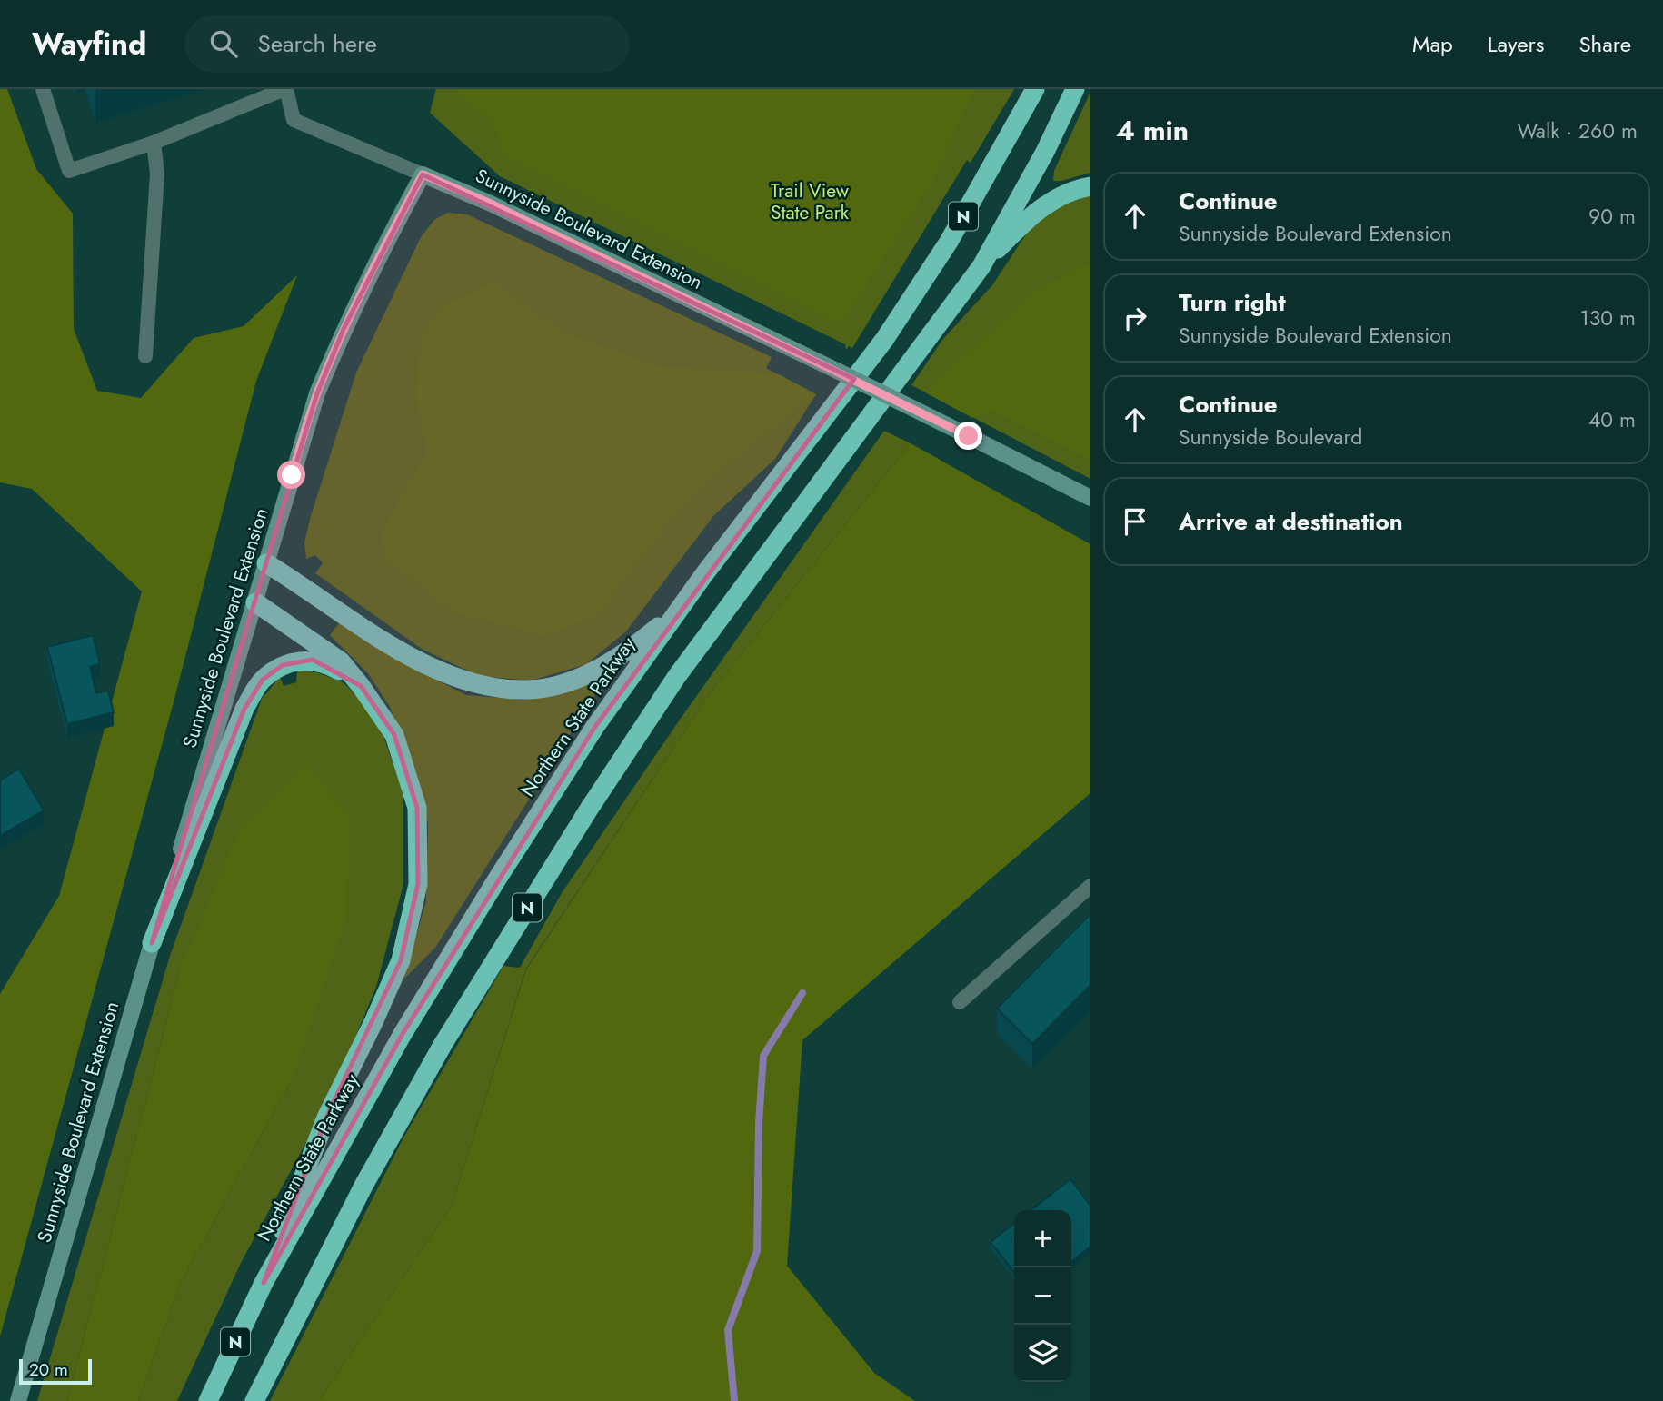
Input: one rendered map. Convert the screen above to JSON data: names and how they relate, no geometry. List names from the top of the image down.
{
  "streets": {
    "highway": ["N", "Northern State Parkway"],
    "main road": ["Sunnyside Boulevard Extension"]
  },
  "parks": ["Trail View State Park"],
  "scale_bar": "20 m",
  "page": {
    "header": "Wayfind",
    "search": "Search here",
    "nav": ["Map", "Layers", "Share"],
    "heading": ["4 min", "Walk · 260 m"],
    "list": [
      ["Continue", "Sunnyside Boulevard Extension", "90 m"],
      ["Turn right", "Sunnyside Boulevard Extension", "130 m"],
      ["Continue", "Sunnyside Boulevard", "40 m"],
      "Arrive at destination"
    ],
    "map_buttons": ["+", "−"],
    "scale": "20 m"
  }
}
